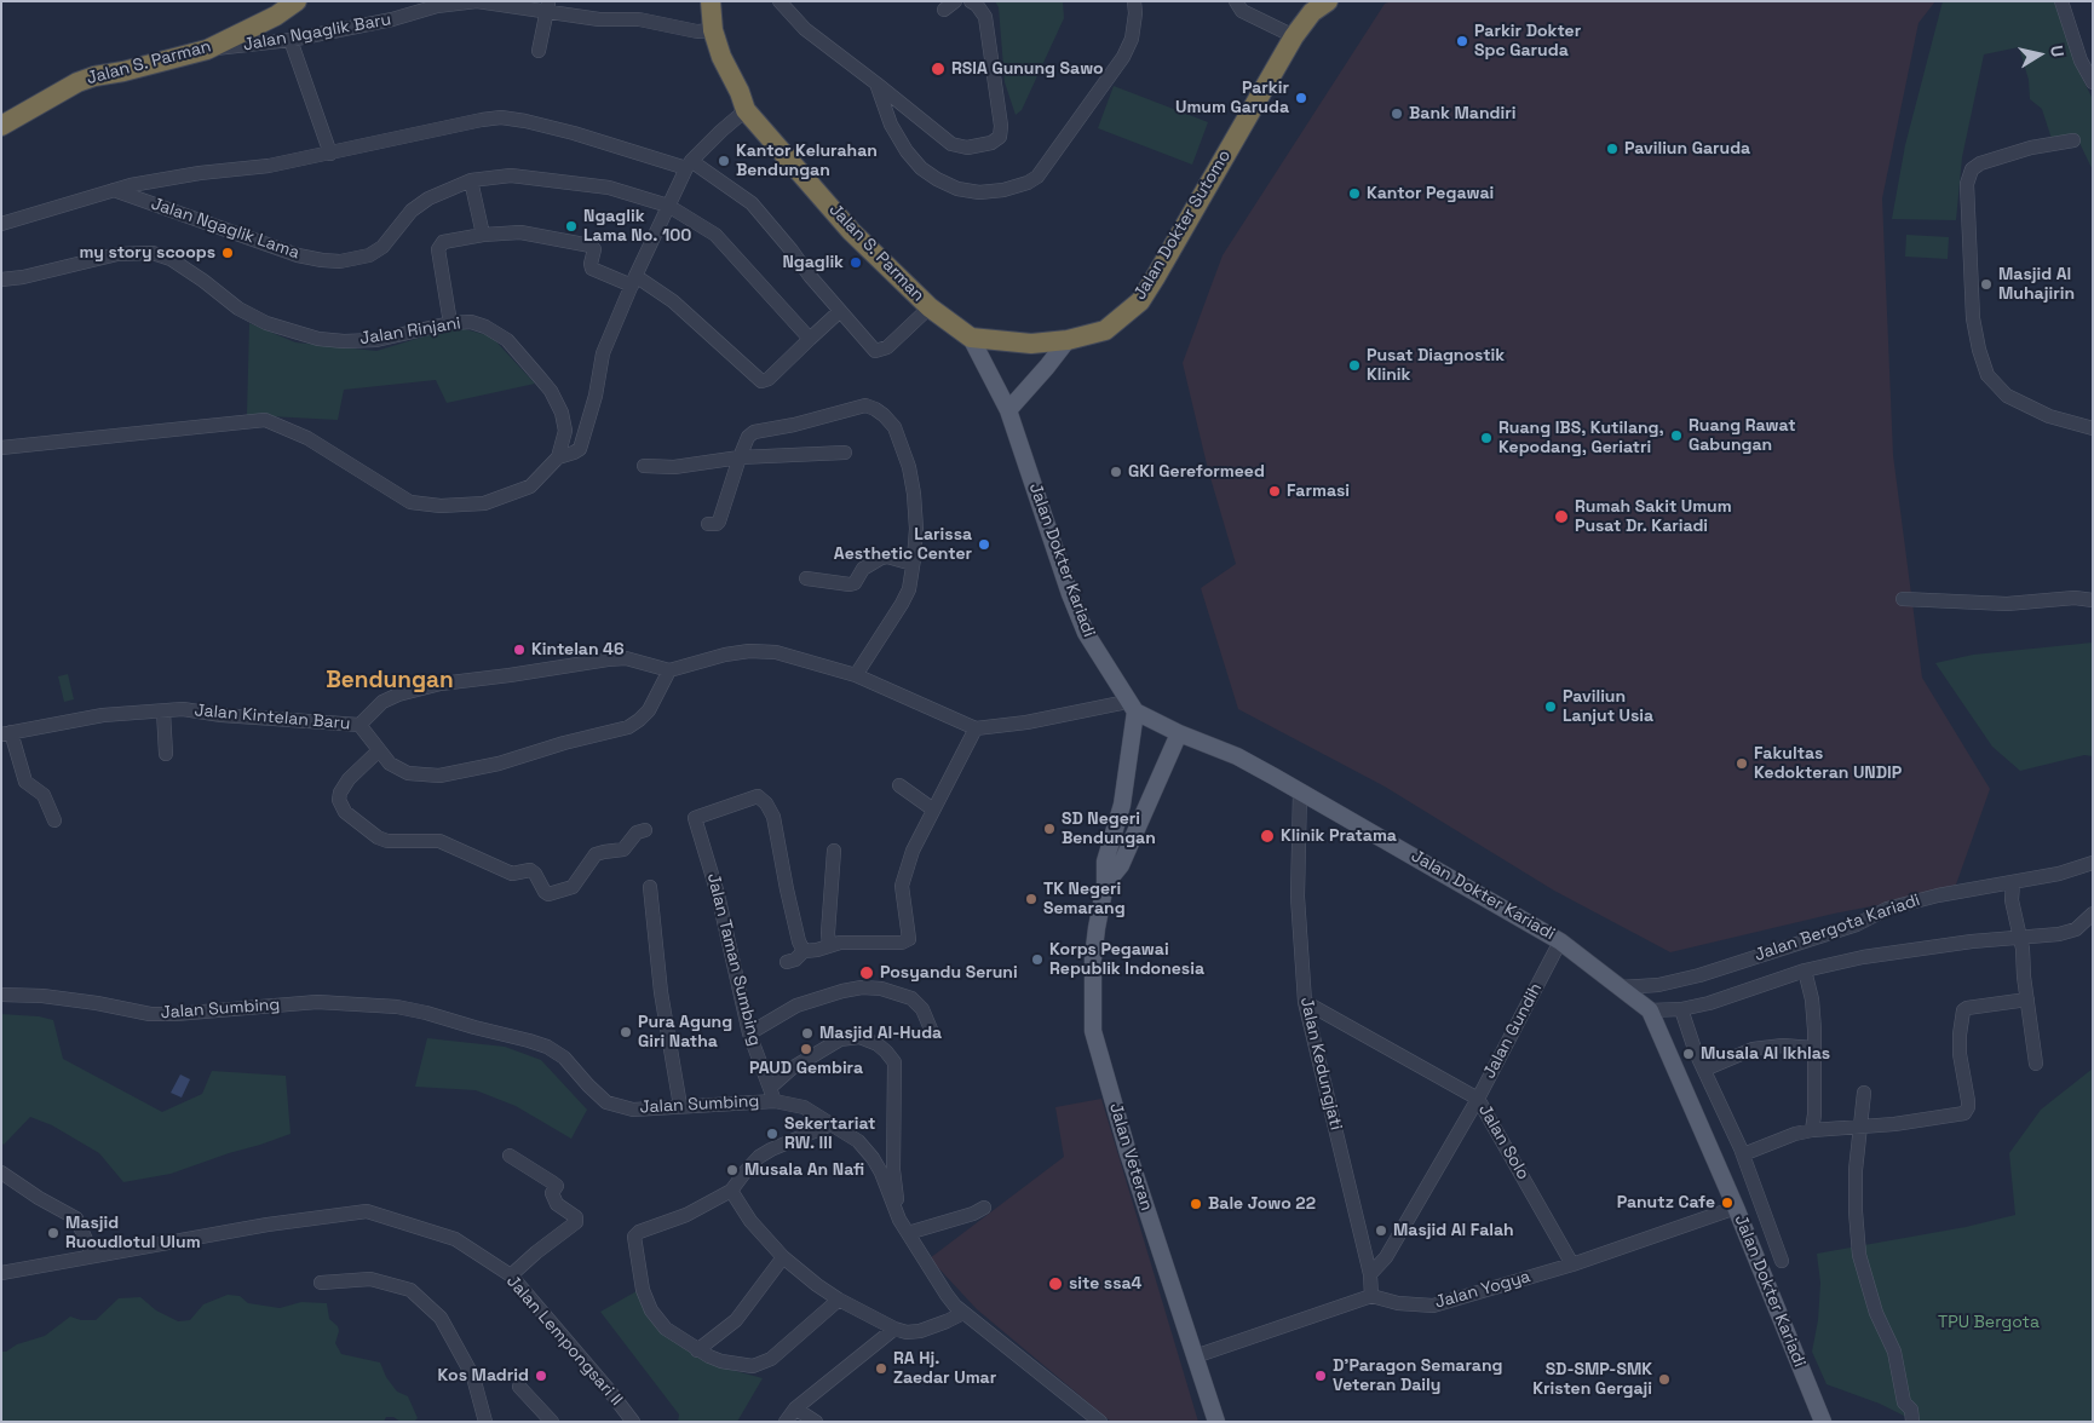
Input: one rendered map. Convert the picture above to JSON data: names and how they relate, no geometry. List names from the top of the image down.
{
  "streets": {
    "highway": ["Jalan S. Parman", "Jalan Dokter Sutomo"],
    "main road": ["Jalan Dokter Kariadi", "Jalan Veteran"],
    "street": [
      "Jalan Ngaglik Baru",
      "Jalan Ngaglik Lama",
      "Jalan Rinjani",
      "Jalan Kintelan Baru",
      "Jalan Bergota Kariadi",
      "Jalan Taman Sumbing",
      "Jalan Sumbing",
      "Jalan Gundih",
      "Jalan Kedungjati",
      "Jalan Solo",
      "Jalan Yogya",
      "Jalan Lempongsari II"
    ]
  },
  "crossings": [
    ["Jalan Ngaglik Baru", "Jalan S. Parman"],
    ["Jalan S. Parman", "Jalan Dokter Sutomo"],
    ["Jalan S. Parman", "Jalan Ngaglik Lama"],
    ["Jalan S. Parman", "Jalan Dokter Kariadi"],
    ["Jalan Dokter Sutomo", "Jalan Dokter Kariadi"],
    ["Jalan Dokter Kariadi", "Jalan Bergota Kariadi"],
    ["Jalan Dokter Kariadi", "Jalan Gundih"],
    ["Jalan Dokter Kariadi", "Jalan Kedungjati"],
    ["Jalan Dokter Kariadi", "Jalan Veteran"],
    ["Jalan Dokter Kariadi", "Jalan Yogya"],
    ["Jalan Taman Sumbing", "Jalan Sumbing"],
    ["Jalan Gundih", "Jalan Kedungjati"],
    ["Jalan Gundih", "Jalan Solo"],
    ["Jalan Kedungjati", "Jalan Solo"],
    ["Jalan Kedungjati", "Jalan Yogya"],
    ["Jalan Solo", "Jalan Yogya"]
  ],
  "districts": ["Bendungan"],
  "parks": ["TPU Bergota"],
  "places": [
    "Parkir Dokter Spc Garuda",
    "RSIA Gunung Sawo",
    "Parkir Umum Garuda",
    "Bank Mandiri",
    "Paviliun Garuda",
    "Kantor Kelurahan Bendungan",
    "Kantor Pegawai",
    "Ngaglik Lama No. 100",
    "my story scoops",
    "Ngaglik",
    "Masjid Al Muhajirin",
    "Pusat Diagnostik Klinik",
    "Ruang Rawat Gabungan",
    "Ruang IBS, Kutilang, Kepodang, Geriatri",
    "GKI Gereformeed",
    "Farmasi",
    "Rumah Sakit Umum Pusat Dr. Kariadi",
    "Larissa Aesthetic Center",
    "Kintelan 46",
    "Paviliun Lanjut Usia",
    "Fakultas Kedokteran UNDIP",
    "SD Negeri Bendungan",
    "Klinik Pratama",
    "TK Negeri Semarang",
    "Korps Pegawai Republik Indonesia",
    "Posyandu Seruni",
    "Pura Agung Giri Natha",
    "Masjid Al-Huda",
    "PAUD Gembira",
    "Musala Al Ikhlas",
    "Sekertariat RW. III",
    "Musala An Nafi",
    "Panutz Cafe",
    "Bale Jowo 22",
    "Masjid Al Falah",
    "Masjid Ruoudlotul Ulum",
    "site ssa4",
    "RA Hj. Zaedar Umar",
    "Kos Madrid",
    "D'Paragon Semarang Veteran Daily",
    "SD-SMP-SMK Kristen Gergaji"
  ],
  "north": "right"
}
